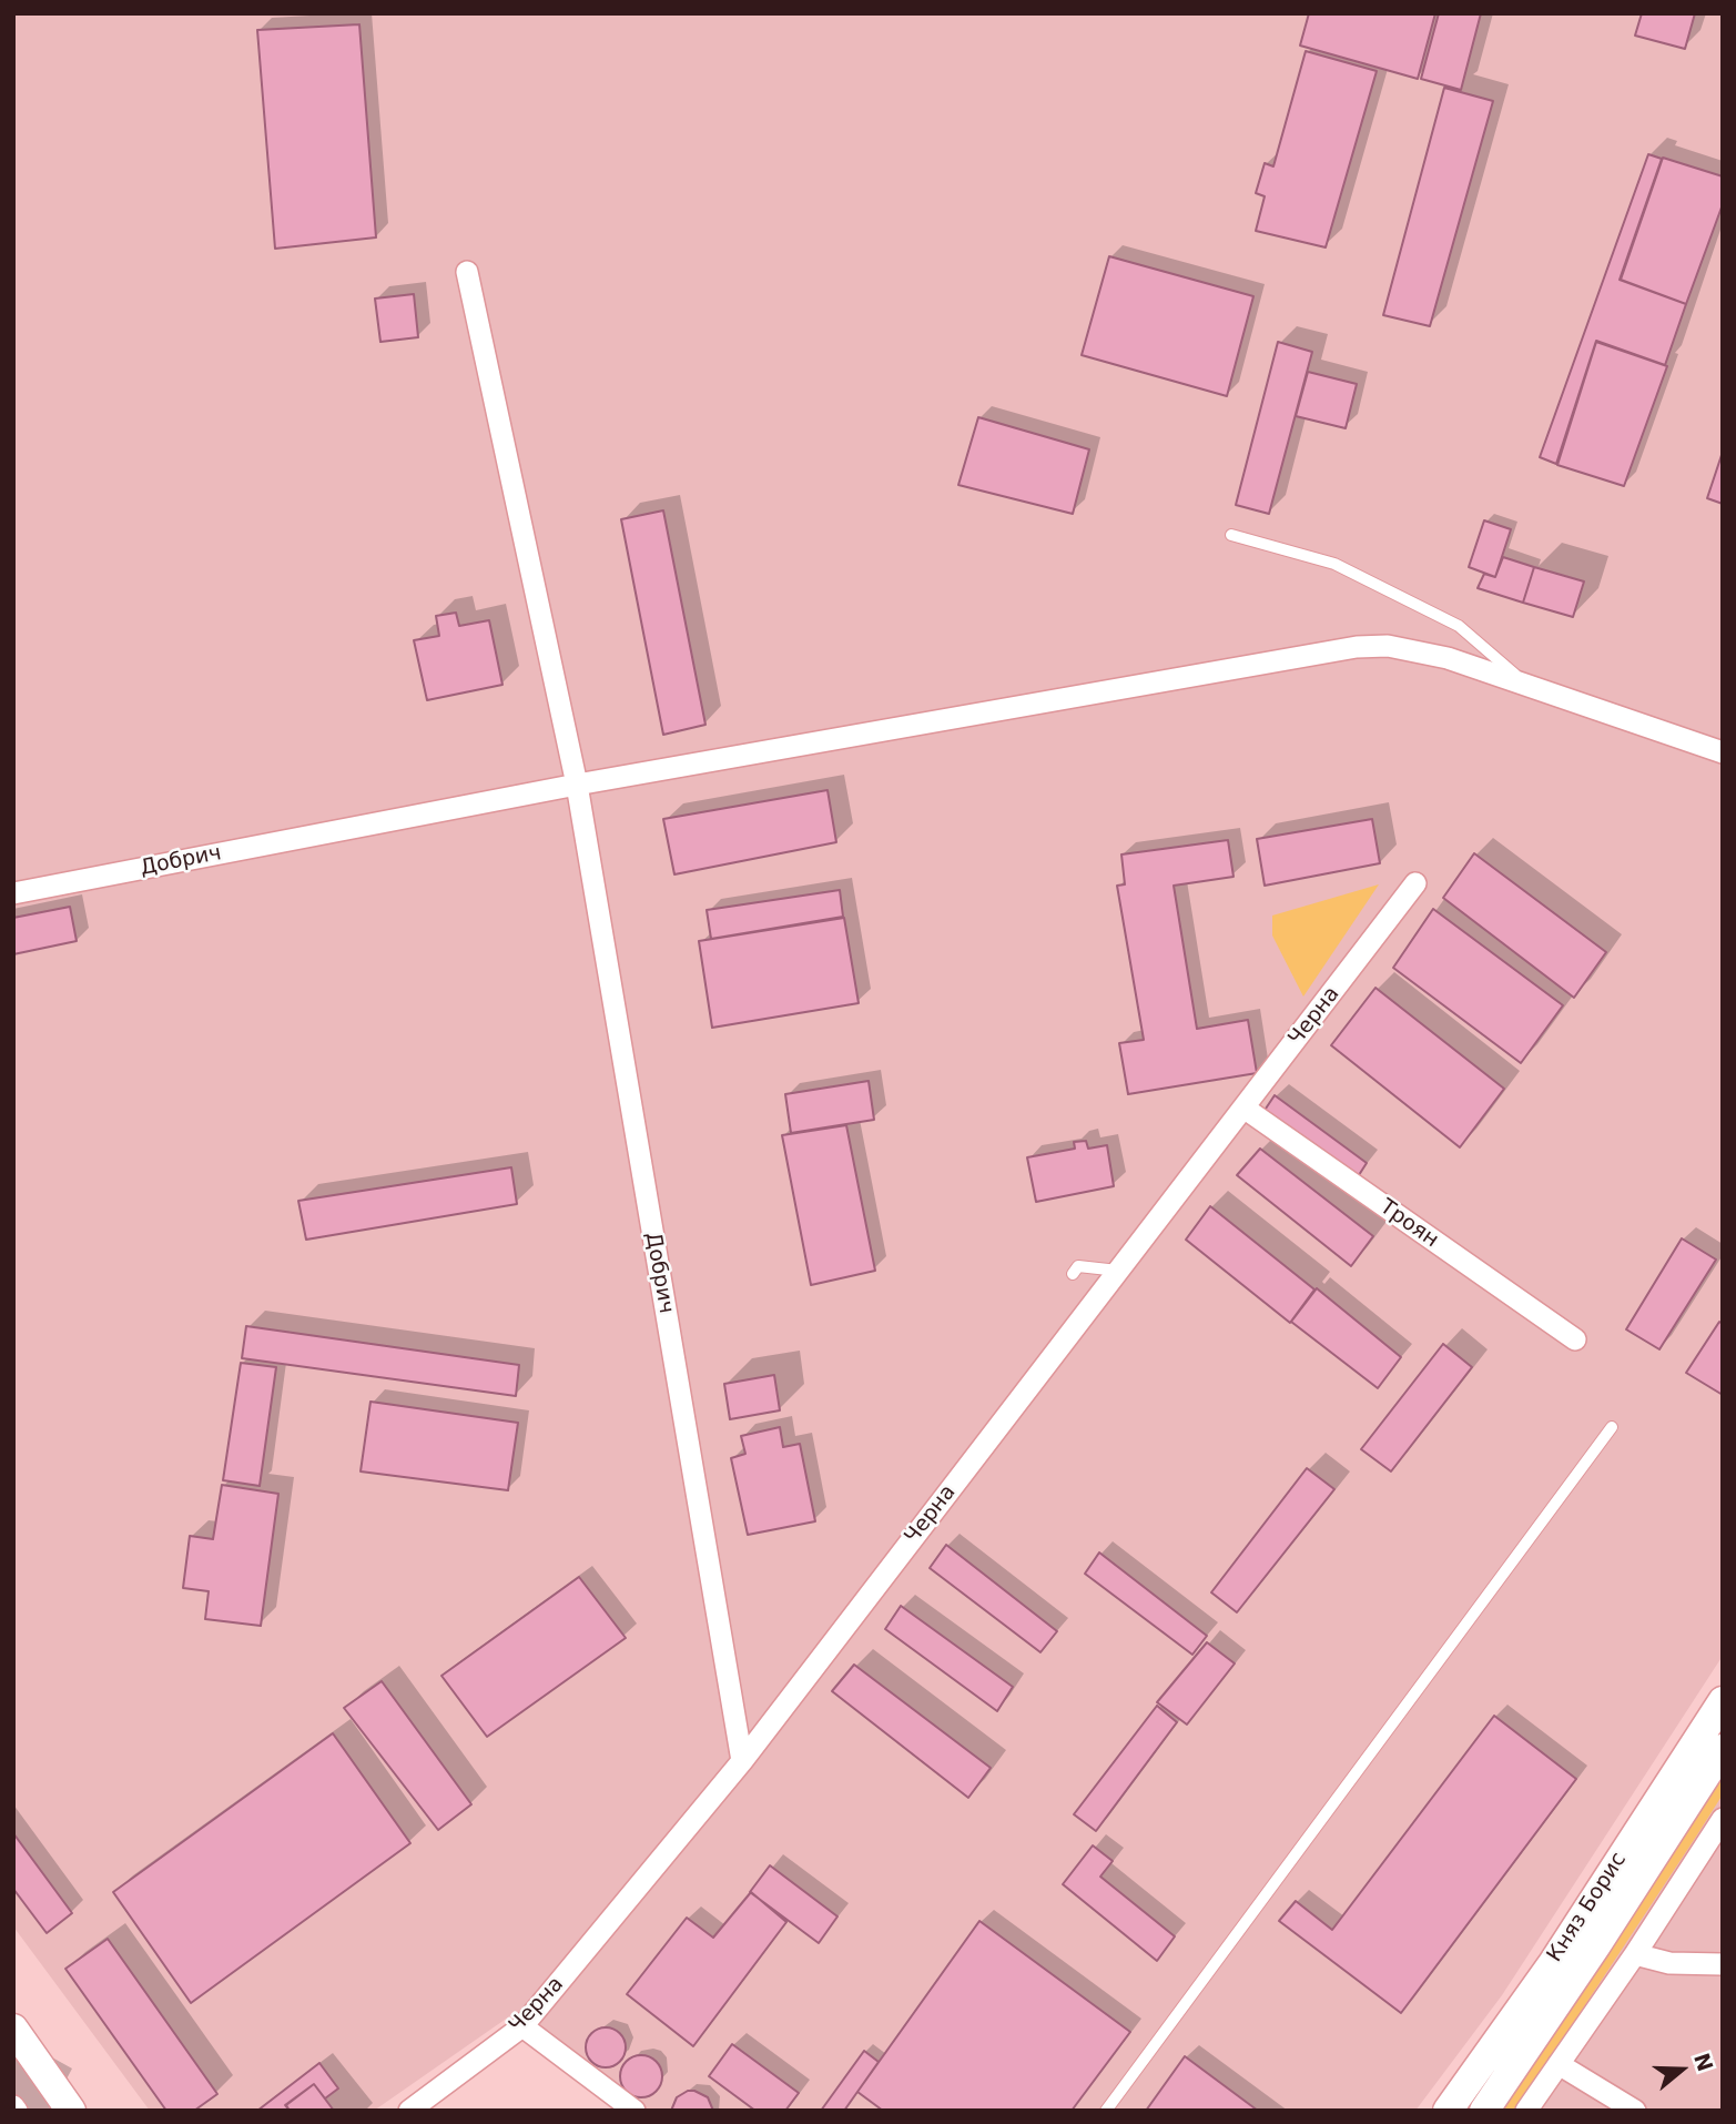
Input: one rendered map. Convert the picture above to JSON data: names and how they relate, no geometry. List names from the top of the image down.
{
  "streets": {
    "street": [
      "Добрич",
      "Черна",
      "Троян",
      "Княз Борис"
    ]
  },
  "crossings": [
    ["Добрич", "Черна"],
    ["Черна", "Троян"]
  ],
  "north": "right"
}
